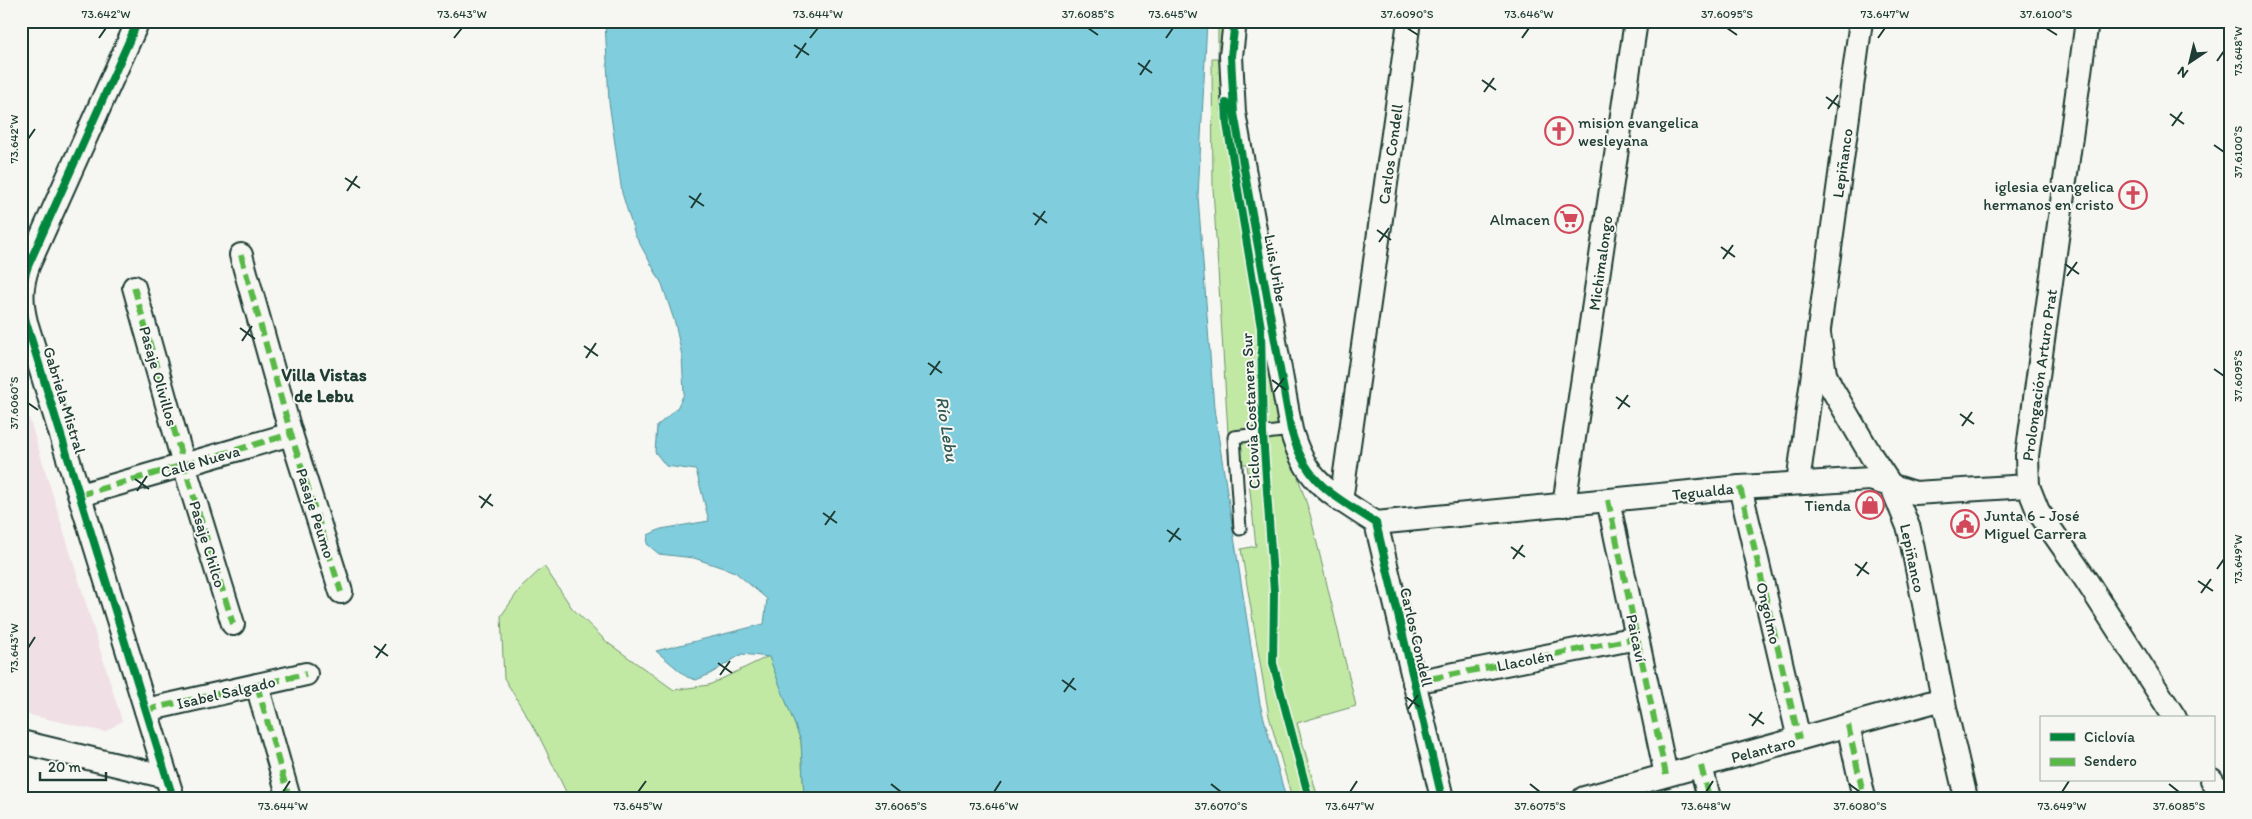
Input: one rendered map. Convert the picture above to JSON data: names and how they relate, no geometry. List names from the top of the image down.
{
  "streets": {
    "street": [
      "Carlos Condell",
      "Lepiñanco",
      "Michimalongo",
      "Luis Uribe",
      "Prolongación Arturo Prat",
      "Pasaje Olivillos",
      "Gabriela Mistral",
      "Calle Nueva",
      "Tegualda",
      "Pasaje Peumo",
      "Pasaje Chilco",
      "Ongolmo",
      "Paicaví",
      "Llacolén",
      "Isabel Salgado",
      "Pelantaro"
    ],
    "cycle path": ["Ciclovia Costanera Sur"]
  },
  "crossings": [
    ["Carlos Condell", "Luis Uribe"],
    ["Carlos Condell", "Tegualda"],
    ["Carlos Condell", "Llacolén"],
    ["Lepiñanco", "Tegualda"],
    ["Lepiñanco", "Pelantaro"],
    ["Michimalongo", "Tegualda"],
    ["Prolongación Arturo Prat", "Tegualda"],
    ["Pasaje Olivillos", "Calle Nueva"],
    ["Pasaje Olivillos", "Pasaje Chilco"],
    ["Gabriela Mistral", "Calle Nueva"],
    ["Gabriela Mistral", "Isabel Salgado"],
    ["Calle Nueva", "Pasaje Peumo"],
    ["Calle Nueva", "Pasaje Chilco"],
    ["Tegualda", "Ongolmo"],
    ["Tegualda", "Paicaví"],
    ["Ongolmo", "Pelantaro"],
    ["Paicaví", "Llacolén"],
    ["Paicaví", "Pelantaro"]
  ],
  "districts": ["Villa Vistas de Lebu"],
  "water": ["Río Lebu"],
  "places": {
    "church": ["mision evangelica wesleyana", "iglesia evangelica hermanos en cristo"],
    "supermarket": ["Almacen"],
    "shop": ["Tienda"],
    "public building": ["Junta 6 - José Miguel Carrera"]
  },
  "legend": ["Ciclovía", "Sendero"],
  "scale_bar": "20 m",
  "north": "bottom left",
  "coordinates": [
    "73.642°W",
    "73.643°W",
    "73.644°W",
    "37.6085°S",
    "73.645°W",
    "37.6090°S",
    "73.646°W",
    "37.6095°S",
    "73.647°W",
    "37.6100°S",
    "73.648°W",
    "37.6060°S",
    "73.649°W",
    "37.6065°S",
    "37.6070°S",
    "37.6075°S",
    "37.6080°S"
  ]
}
